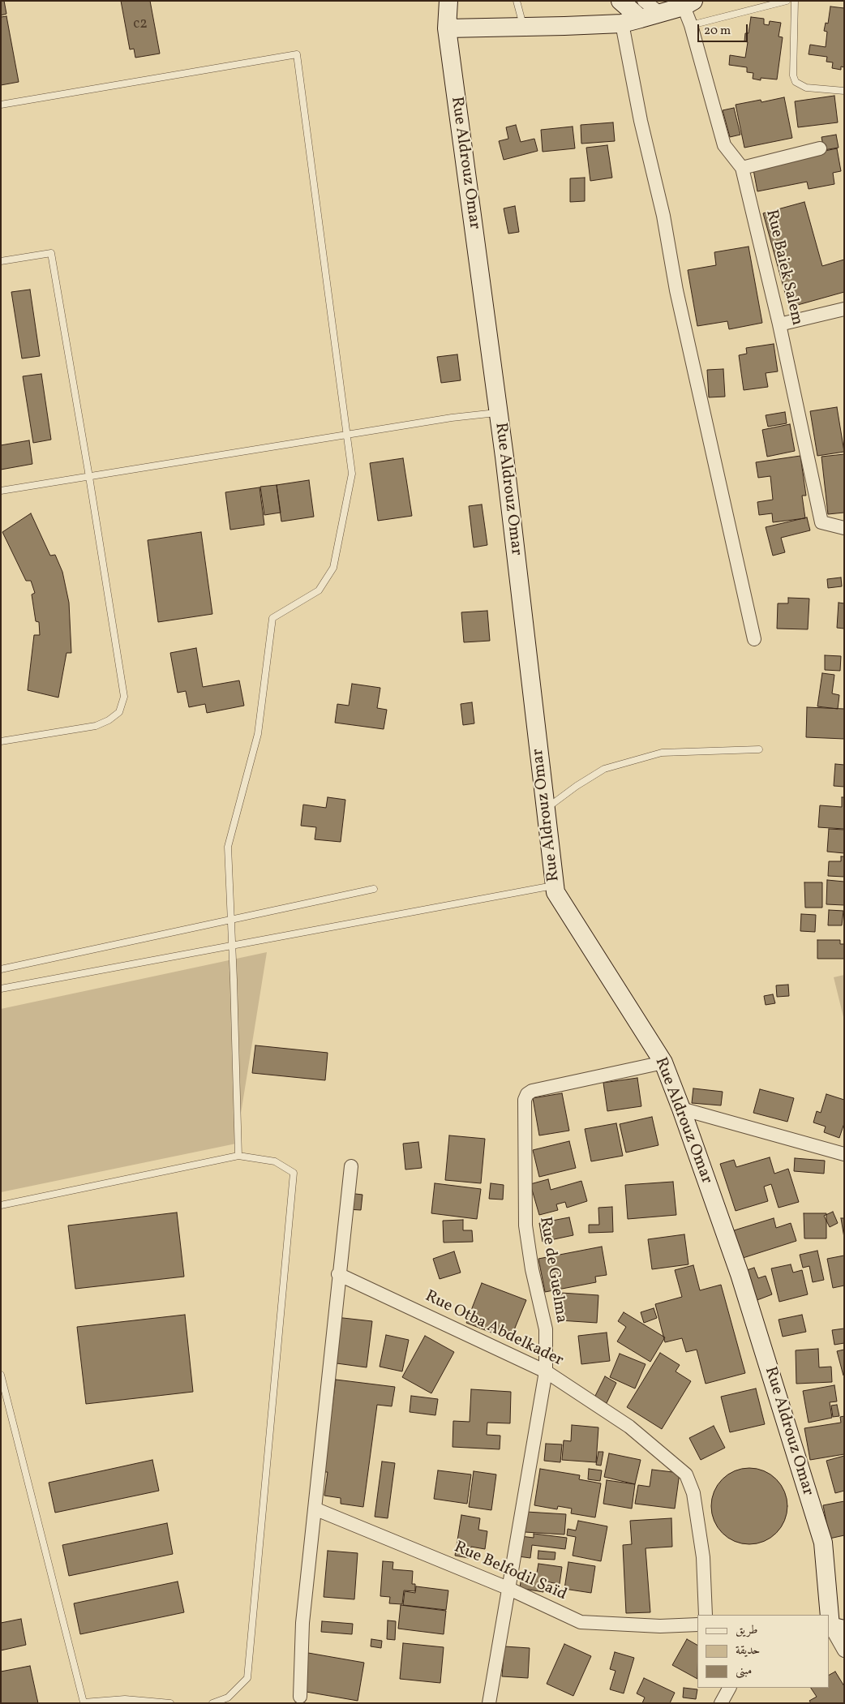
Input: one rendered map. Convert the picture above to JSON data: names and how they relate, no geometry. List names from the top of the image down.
{
  "streets": {
    "street": [
      "Rue Aldrouz Omar",
      "Rue Baiek Salem",
      "Rue de Guelma",
      "Rue Otba Abdelkader",
      "Rue Belfodil Saïd"
    ]
  },
  "crossings": [
    ["Rue Aldrouz Omar", "Rue de Guelma"],
    ["Rue de Guelma", "Rue Otba Abdelkader"],
    ["Rue de Guelma", "Rue Belfodil Saïd"]
  ],
  "house_numbers": ["c2"],
  "legend": ["طريق", "حديقة", "مبنى"],
  "scale_bar": "20 m"
}
